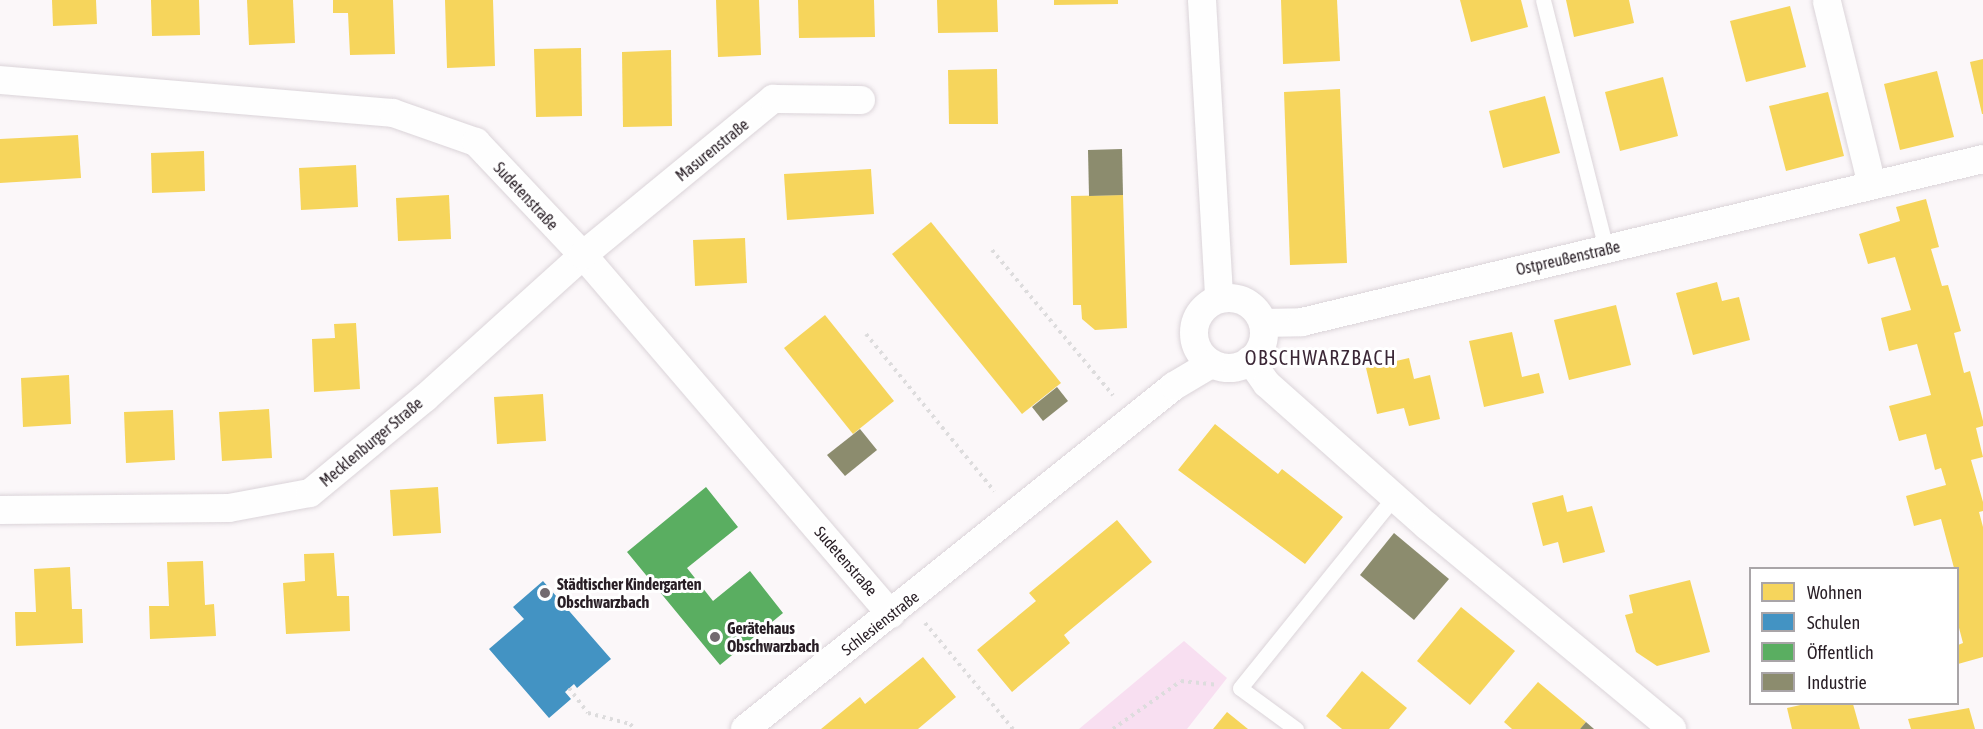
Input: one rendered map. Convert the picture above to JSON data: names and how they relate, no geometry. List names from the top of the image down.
{
  "streets": {
    "street": [
      "Masurenstraße",
      "Sudetenstraße",
      "Ostpreußenstraße",
      "Mecklenburger Straße",
      "Schlesienstraße"
    ]
  },
  "crossings": [
    ["Masurenstraße", "Sudetenstraße"],
    ["Masurenstraße", "Mecklenburger Straße"],
    ["Sudetenstraße", "Mecklenburger Straße"],
    ["Sudetenstraße", "Schlesienstraße"],
    ["Ostpreußenstraße", "Schlesienstraße"]
  ],
  "districts": ["OBSCHWARZBACH"],
  "places": ["Städtischer Kindergarten Obschwarzbach", "Gerätehaus Obschwarzbach"],
  "legend": [
    "Wohnen",
    "Schulen",
    "Öffentlich",
    "Industrie"
  ]
}
